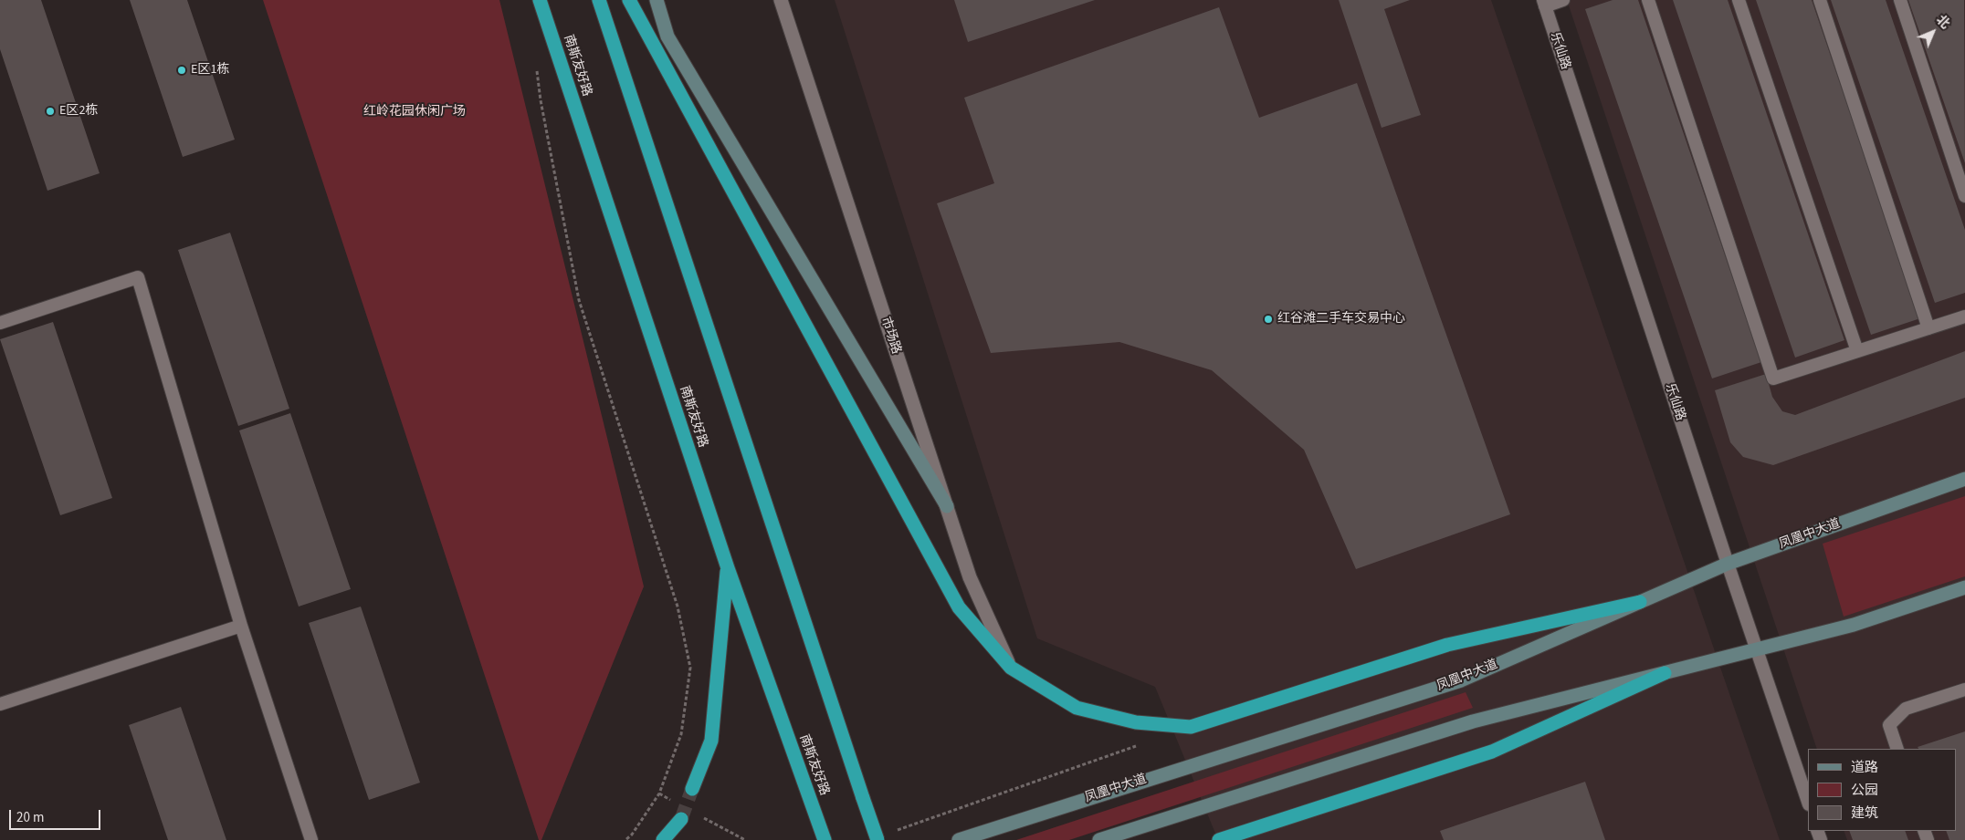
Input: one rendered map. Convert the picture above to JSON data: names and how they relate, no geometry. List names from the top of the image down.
{
  "streets": {
    "highway": ["南斯友好路"],
    "main road": ["凤凰中大道"],
    "street": ["市场路"],
    "lane": ["乐仙路"]
  },
  "crossings": [
    ["乐仙路", "凤凰中大道"]
  ],
  "parks": ["红岭花园休闲广场"],
  "places": ["E区1栋", "E区2栋", "红谷滩二手车交易中心"],
  "legend": ["道路", "公园", "建筑"],
  "scale_bar": "20 m",
  "north": "top right"
}
